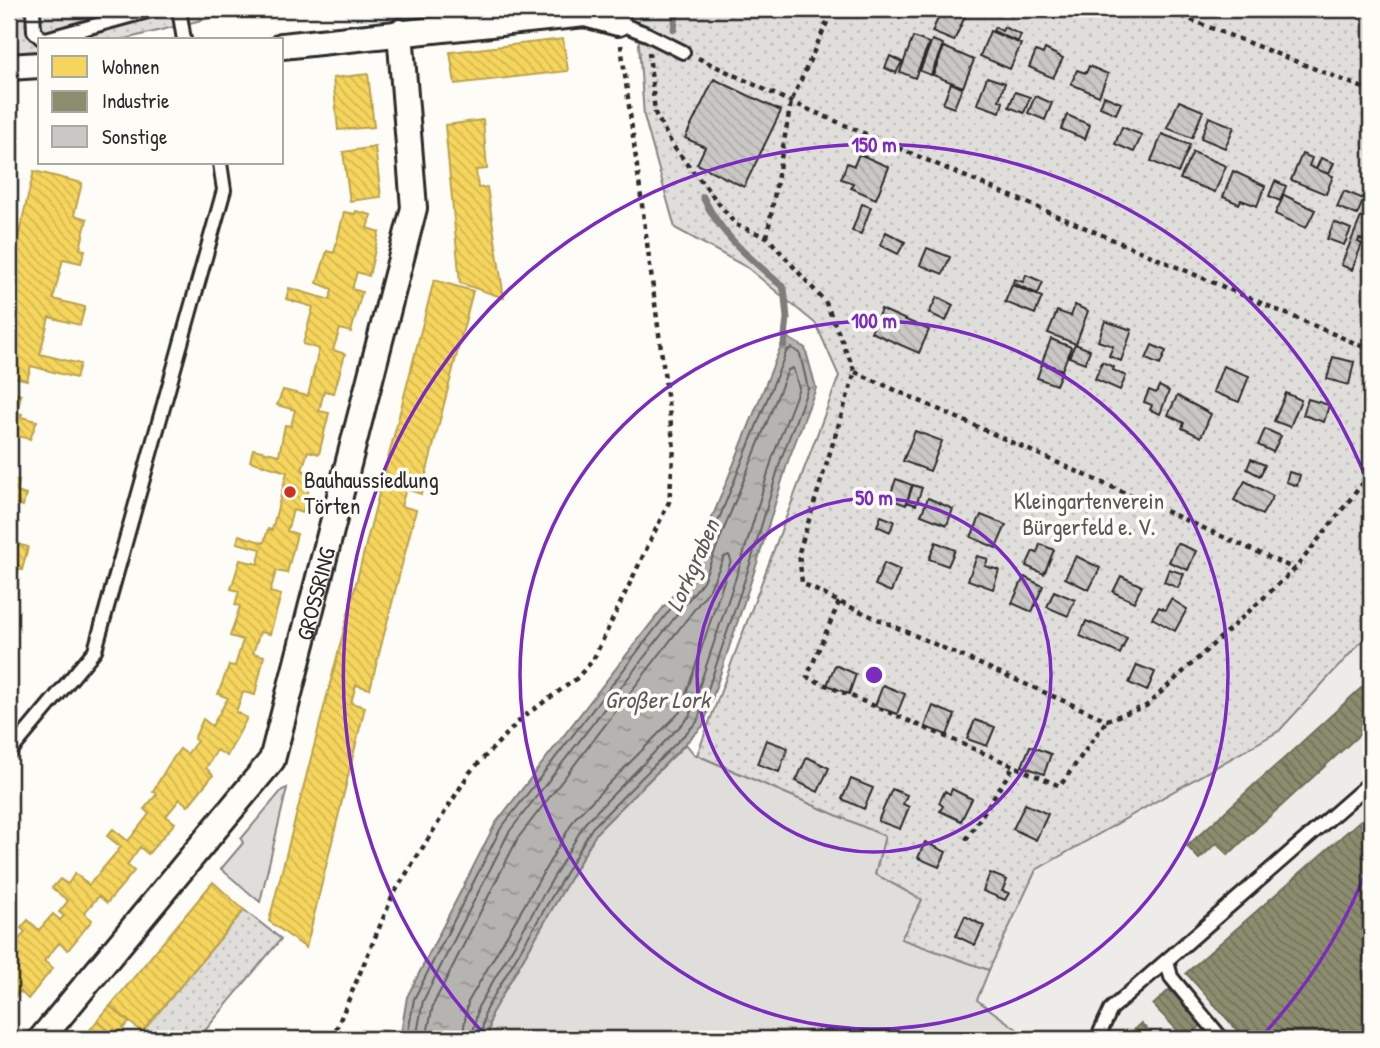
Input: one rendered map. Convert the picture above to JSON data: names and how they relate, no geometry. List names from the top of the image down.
{
  "streets": {
    "street": ["GROSSRING"]
  },
  "water": ["Lorkgraben", "Großer Lork"],
  "parks": ["Kleingartenverein Bürgerfeld e. V."],
  "places": ["Bauhaussiedlung Törten"],
  "legend": ["Wohnen", "Industrie", "Sonstige"],
  "rings": ["150 m", "100 m", "50 m"]
}
